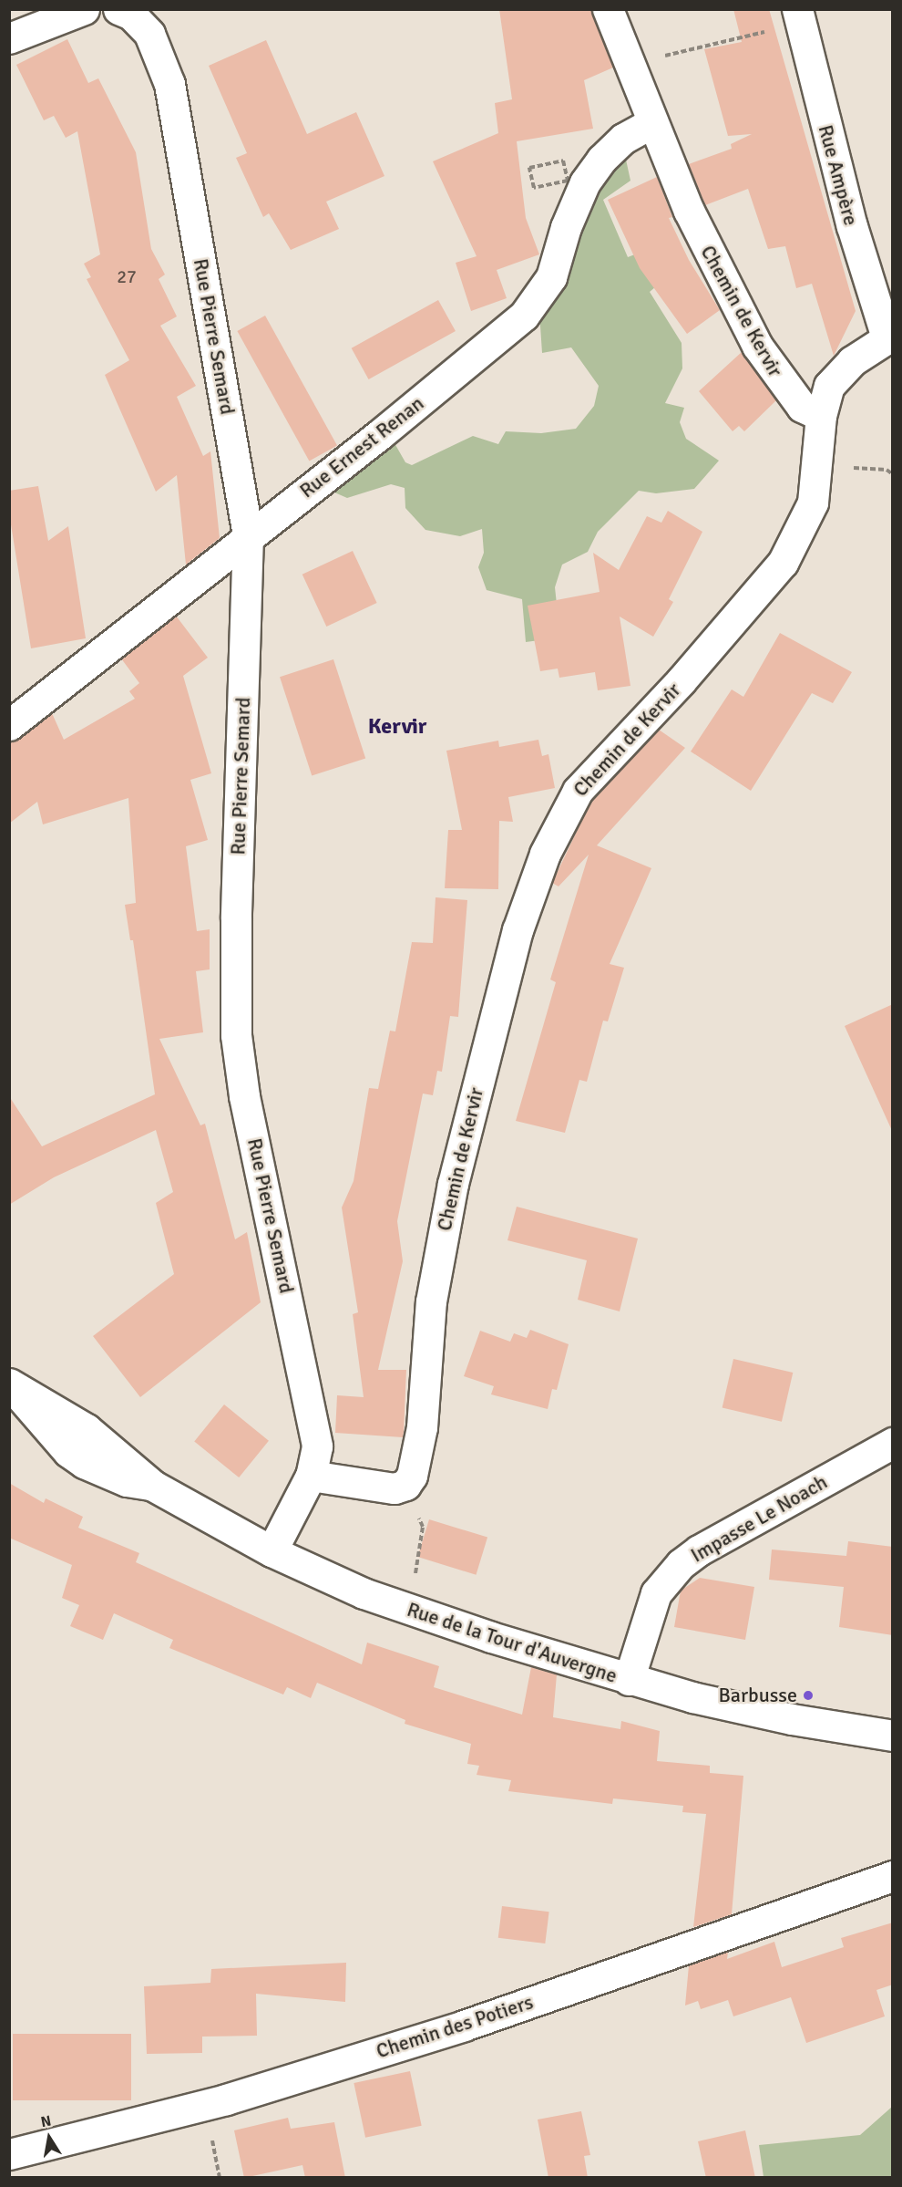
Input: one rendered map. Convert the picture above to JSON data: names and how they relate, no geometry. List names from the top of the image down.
{
  "streets": {
    "street": [
      "Rue Ampère",
      "Chemin de Kervir",
      "Rue Pierre Semard",
      "Rue Ernest Renan",
      "Impasse Le Noach",
      "Rue de la Tour d'Auvergne",
      "Chemin des Potiers"
    ]
  },
  "crossings": [
    ["Chemin de Kervir", "Rue Ernest Renan"],
    ["Rue Pierre Semard", "Rue Ernest Renan"],
    ["Rue Pierre Semard", "Rue de la Tour d'Auvergne"],
    ["Impasse Le Noach", "Rue de la Tour d'Auvergne"]
  ],
  "districts": ["Kervir"],
  "places": ["Barbusse"],
  "house_numbers": ["27"],
  "north": "top"
}
